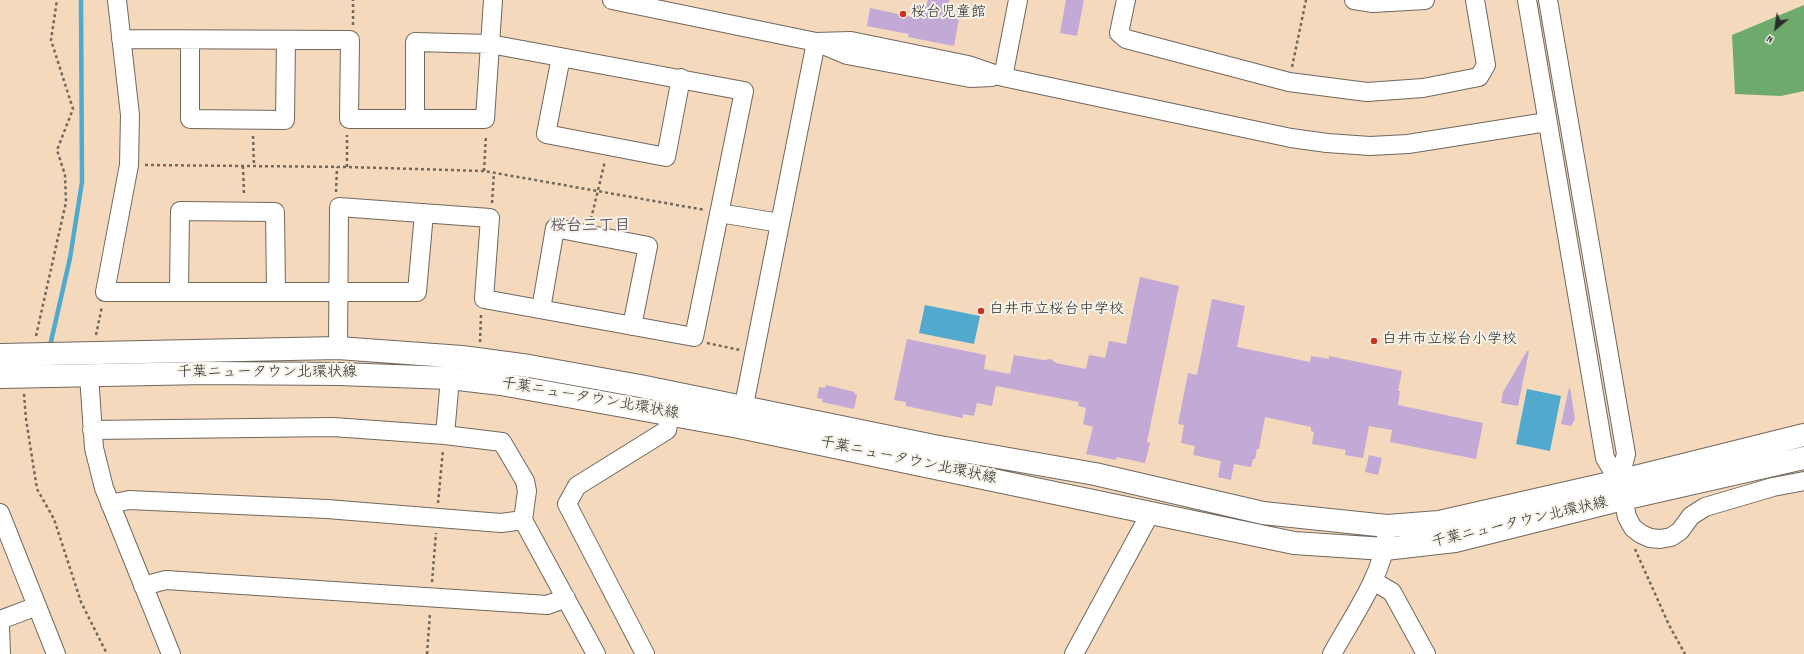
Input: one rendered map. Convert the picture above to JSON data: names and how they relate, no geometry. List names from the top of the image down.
{
  "streets": {
    "main road": ["千葉ニュータウン北環状線"]
  },
  "districts": ["桜台三丁目"],
  "places": ["桜台児童館", "白井市立桜台中学校", "白井市立桜台小学校"],
  "north": "bottom left"
}
